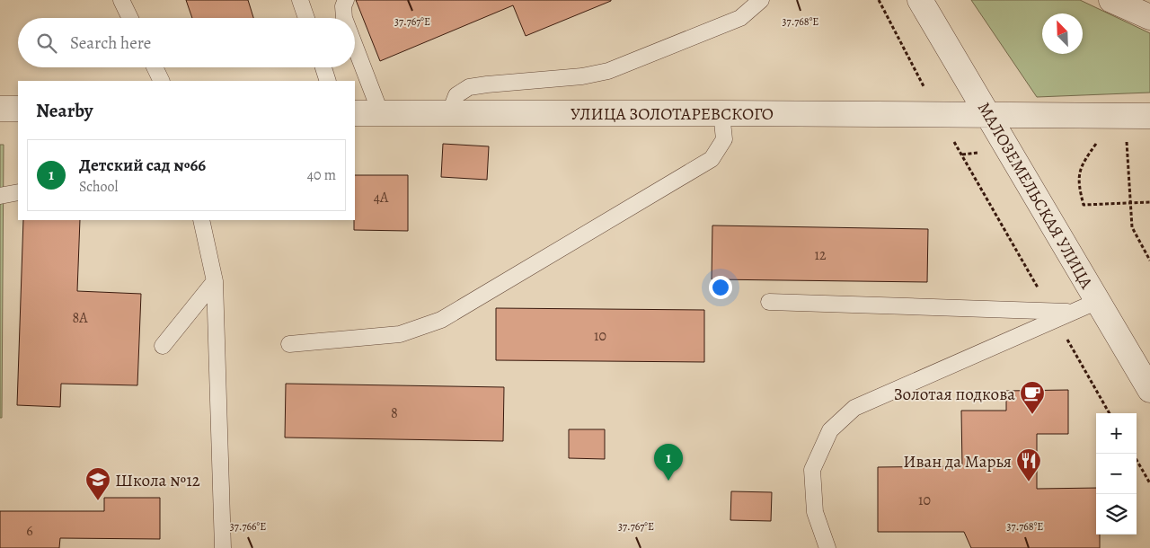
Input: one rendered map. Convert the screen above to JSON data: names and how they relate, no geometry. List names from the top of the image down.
{
  "streets": {
    "street": ["УЛИЦА ЗОЛОТАРЕВСКОГО", "МАЛОЗЕМЕЛЬСКАЯ УЛИЦА"]
  },
  "crossings": [
    ["УЛИЦА ЗОЛОТАРЕВСКОГО", "МАЛОЗЕМЕЛЬСКАЯ УЛИЦА"]
  ],
  "places": {
    "cafe": ["Золотая подкова"],
    "restaurant": ["Иван да Марья"],
    "school or university": ["Школа №12"]
  },
  "house_numbers": [
    "4А",
    "12",
    "8А",
    "10",
    "8",
    "10",
    "6"
  ],
  "north": "top left",
  "page": {
    "search": "Search here",
    "heading": "Nearby",
    "list": [
      {
        "mark": "1",
        "name": "Детский сад №66",
        "note": "School",
        "value": "40 m"
      }
    ],
    "map_buttons": ["+", "−"],
    "pins": "1"
  },
  "coordinates": ["37.767°E", "37.768°E", "37.766°E"]
}
